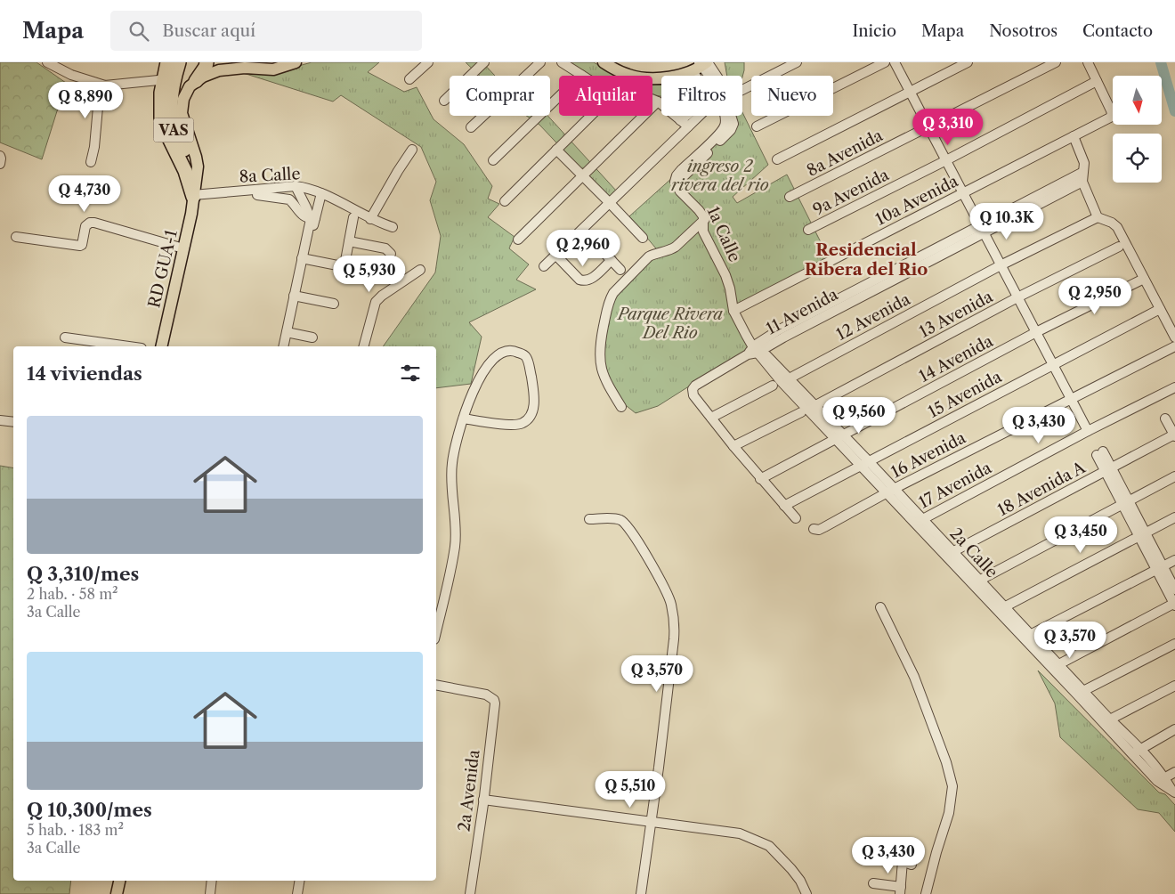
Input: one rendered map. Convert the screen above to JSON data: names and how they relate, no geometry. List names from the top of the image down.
{
  "streets": {
    "highway": ["VAS"],
    "main road": ["RD GUA-1"],
    "street": [
      "8a Avenida",
      "8a Calle",
      "9a Avenida",
      "10a Avenida",
      "1a Calle",
      "11 Avenida",
      "13 Avenida",
      "12 Avenida",
      "14 Avenida",
      "15 Avenida",
      "16 Avenida",
      "17 Avenida",
      "18 Avenida A",
      "2a Calle",
      "2a Avenida"
    ]
  },
  "crossings": [
    ["VAS", "8a Calle"],
    ["VAS", "RD GUA-1"],
    ["8a Calle", "RD GUA-1"],
    ["9a Avenida", "10a Avenida"],
    ["10a Avenida", "1a Calle"],
    ["1a Calle", "11 Avenida"],
    ["1a Calle", "2a Calle"],
    ["11 Avenida", "2a Calle"],
    ["13 Avenida", "2a Calle"],
    ["12 Avenida", "2a Calle"],
    ["14 Avenida", "2a Calle"],
    ["15 Avenida", "2a Calle"],
    ["16 Avenida", "2a Calle"],
    ["17 Avenida", "2a Calle"],
    ["18 Avenida A", "2a Calle"]
  ],
  "districts": ["Residencial Ribera del Rio"],
  "parks": ["ingreso 2 rivera del rio", "Parque Rivera Del Rio"],
  "north": "bottom",
  "page": {
    "header": "Mapa",
    "search": "Buscar aquí",
    "nav": [
      "Inicio",
      "Mapa",
      "Nosotros",
      "Contacto"
    ],
    "chip": [
      "Comprar",
      "Alquilar",
      "Filtros",
      "Nuevo"
    ],
    "price": [
      "Q 8,890",
      "Q 3,310",
      "Q 4,730",
      "Q 10.3K",
      "Q 2,960",
      "Q 5,930",
      "Q 2,950",
      "Q 9,560",
      "Q 3,430",
      "Q 3,450",
      "Q 3,570",
      "Q 3,570",
      "Q 5,510",
      "Q 3,430"
    ],
    "heading": "14 viviendas",
    "list": [
      {
        "name": "Q 3,310/mes",
        "note": "2 hab. · 58 m² · 3a Calle"
      },
      {
        "name": "Q 10,300/mes",
        "note": "5 hab. · 183 m² · 3a Calle"
      }
    ]
  }
}
